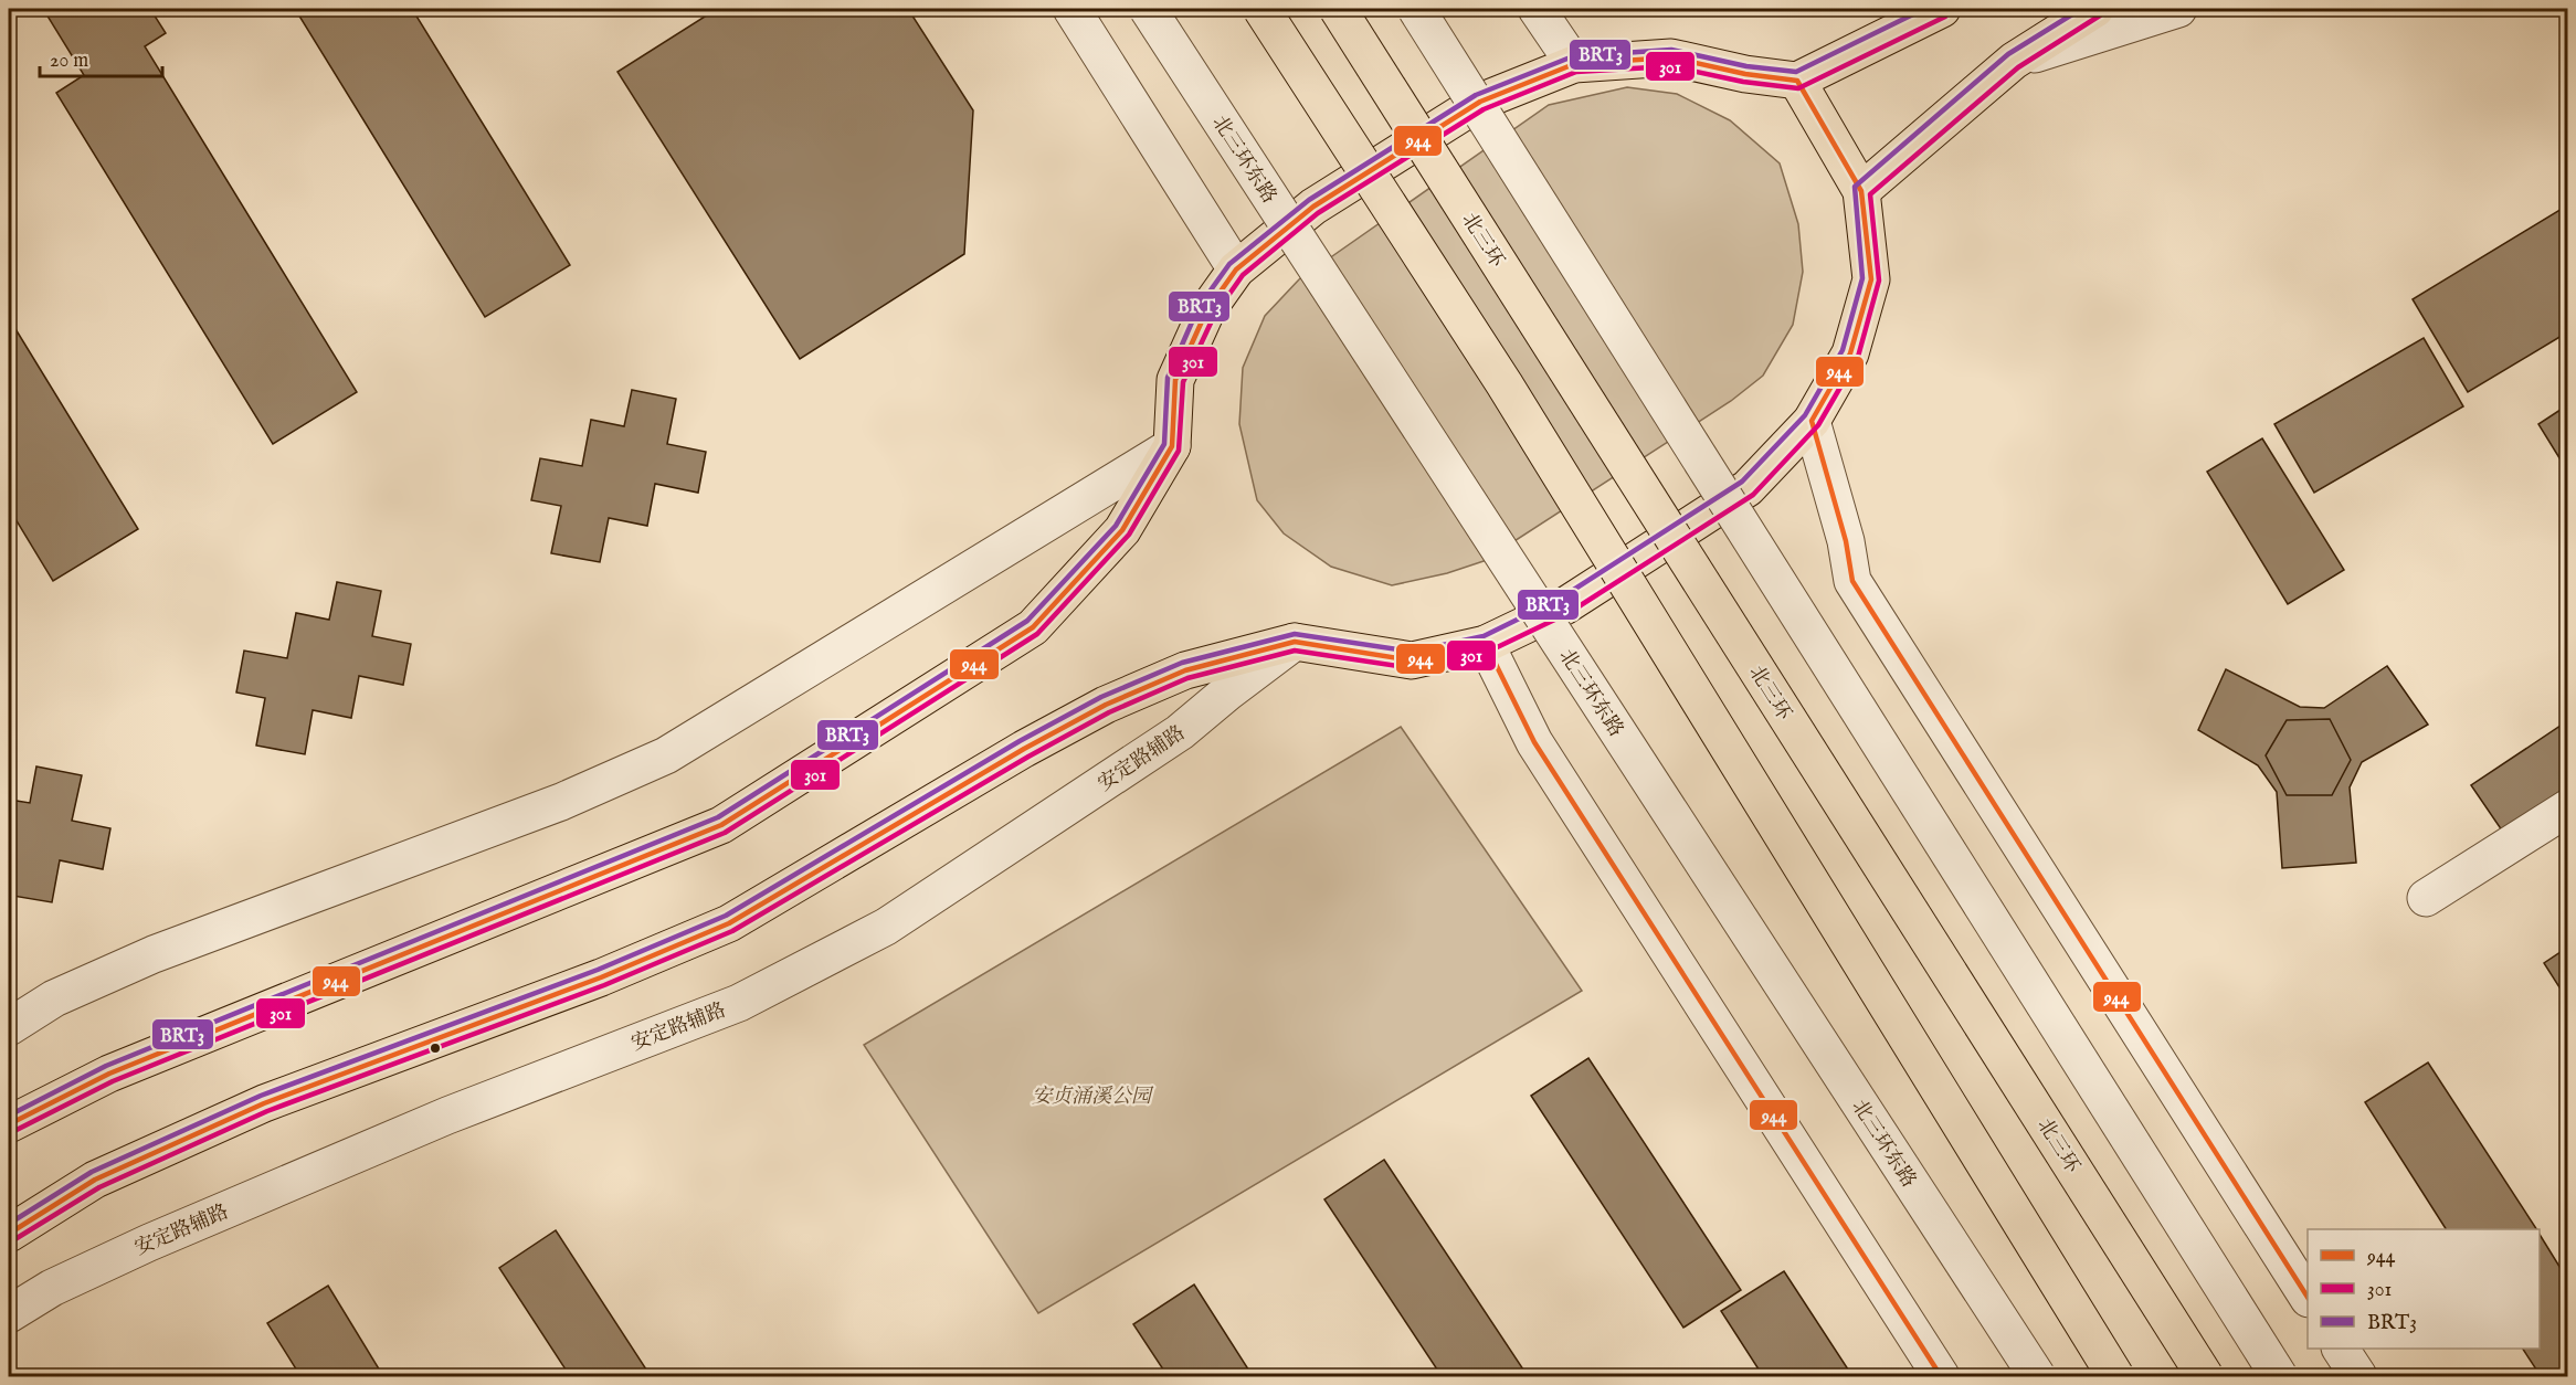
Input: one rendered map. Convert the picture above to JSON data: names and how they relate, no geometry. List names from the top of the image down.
{
  "streets": {
    "main road": ["北三环"],
    "street": ["北三环东路", "安定路辅路"]
  },
  "parks": ["安贞涌溪公园"],
  "lines": ["transit line BRT3", "transit line 301", "transit line 944"],
  "legend": ["944", "301", "BRT3"],
  "scale_bar": "20 m"
}
